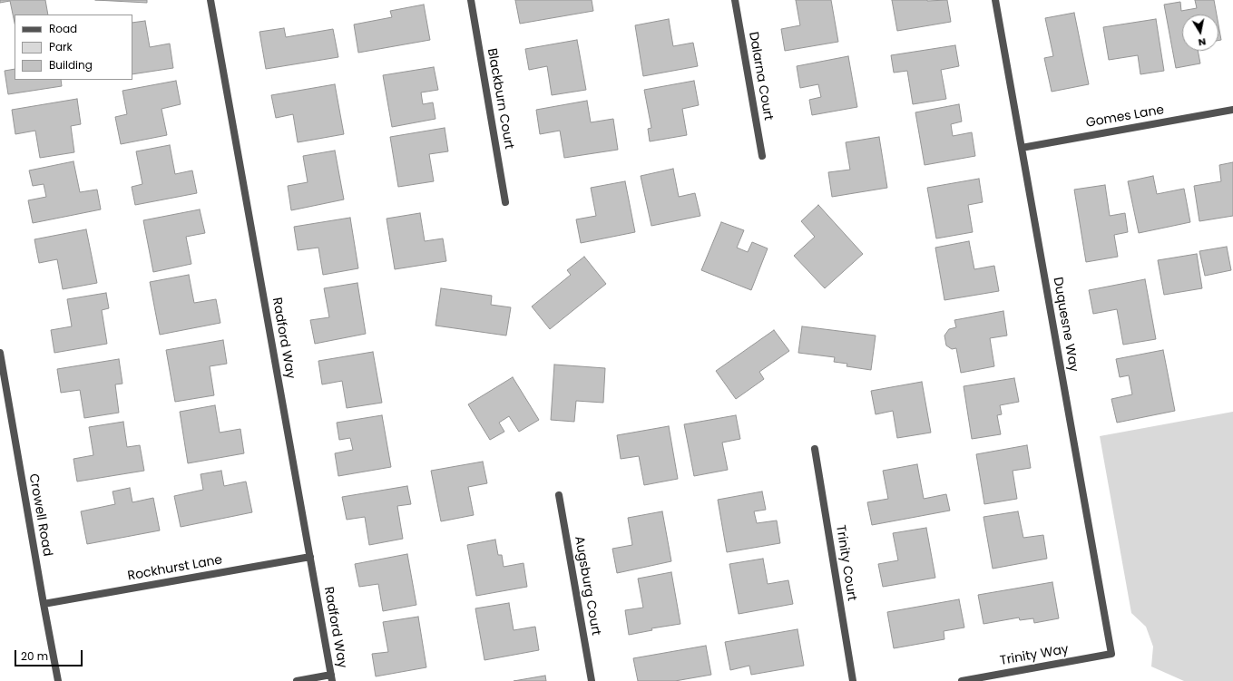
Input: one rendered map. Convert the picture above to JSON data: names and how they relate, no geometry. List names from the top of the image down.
{
  "streets": {
    "street": [
      "Dalarna Court",
      "Blackburn Court",
      "Gomes Lane",
      "Duquesne Way",
      "Radford Way",
      "Crowell Road",
      "Trinity Court",
      "Rockhurst Lane",
      "Augsburg Court",
      "Trinity Way"
    ]
  },
  "crossings": [
    ["Gomes Lane", "Duquesne Way"],
    ["Duquesne Way", "Trinity Way"],
    ["Radford Way", "Rockhurst Lane"],
    ["Crowell Road", "Rockhurst Lane"]
  ],
  "legend": ["Road", "Park", "Building"],
  "scale_bar": "20 m",
  "north": "bottom"
}
